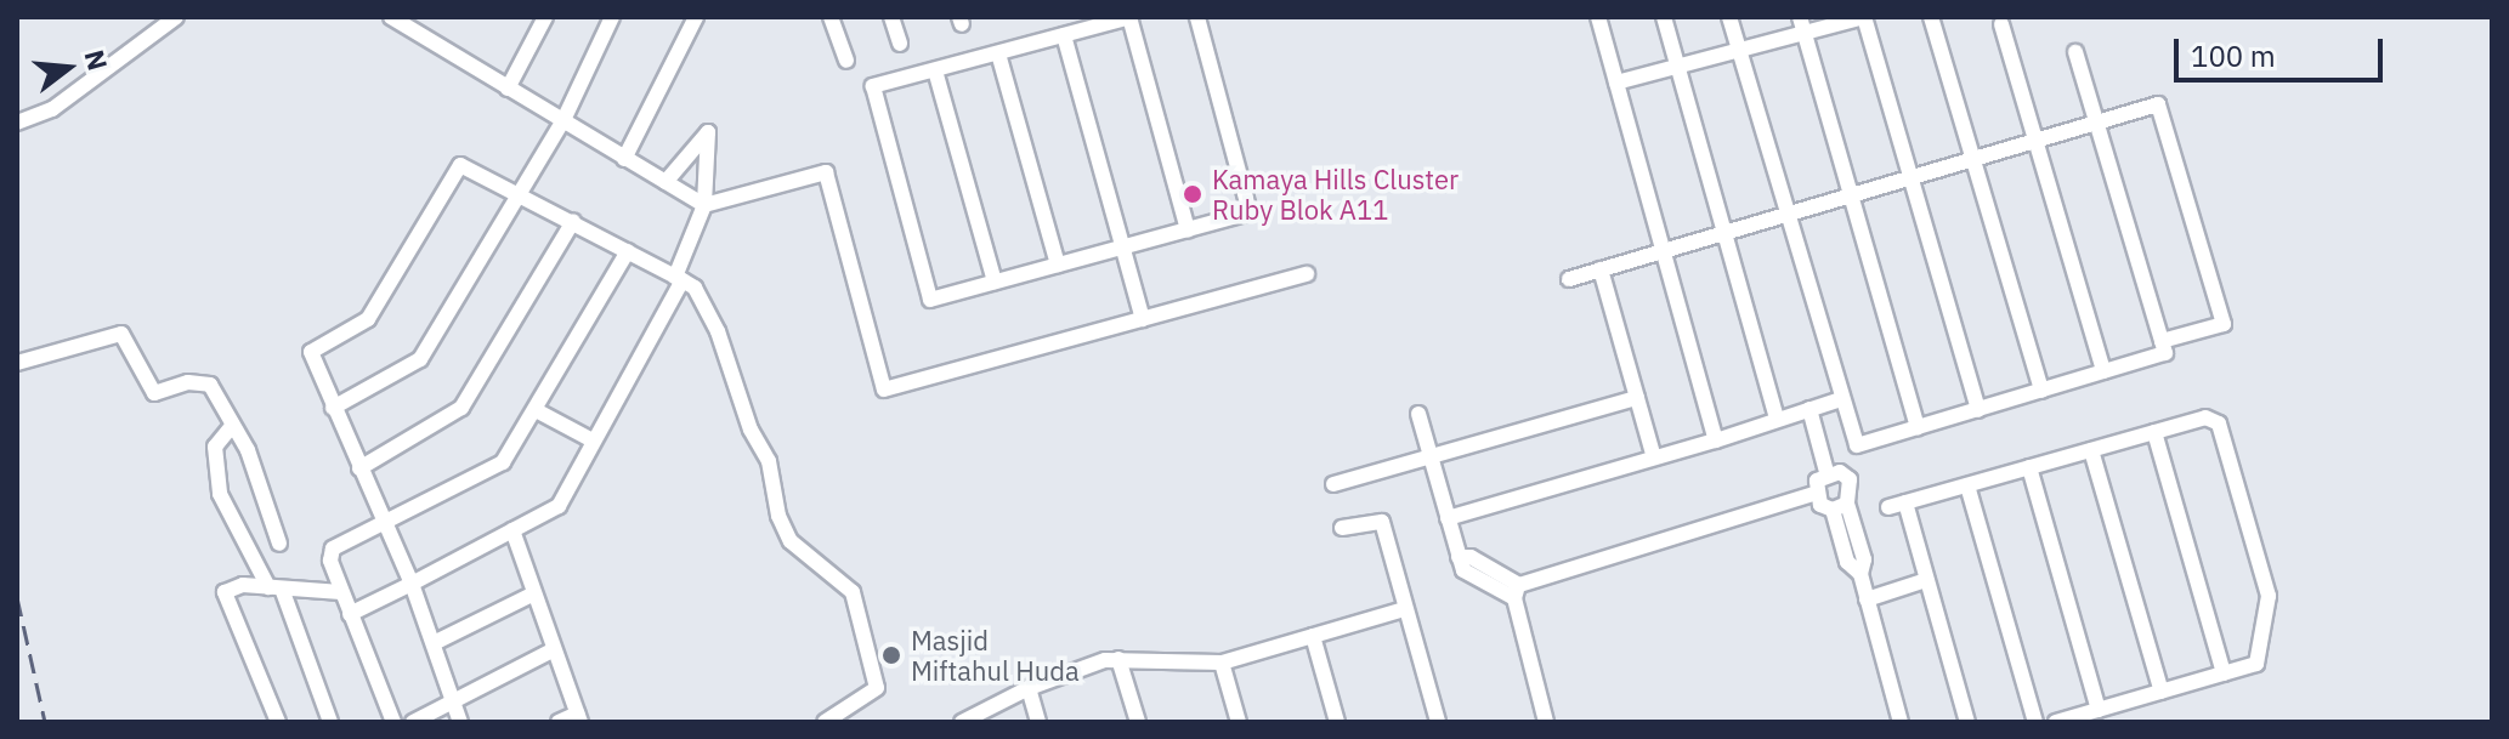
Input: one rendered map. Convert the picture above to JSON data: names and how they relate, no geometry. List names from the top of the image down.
{
  "places": ["Kamaya Hills Cluster Ruby Blok A11", "Masjid Miftahul Huda"],
  "scale_bar": "100 m",
  "north": "right"
}
